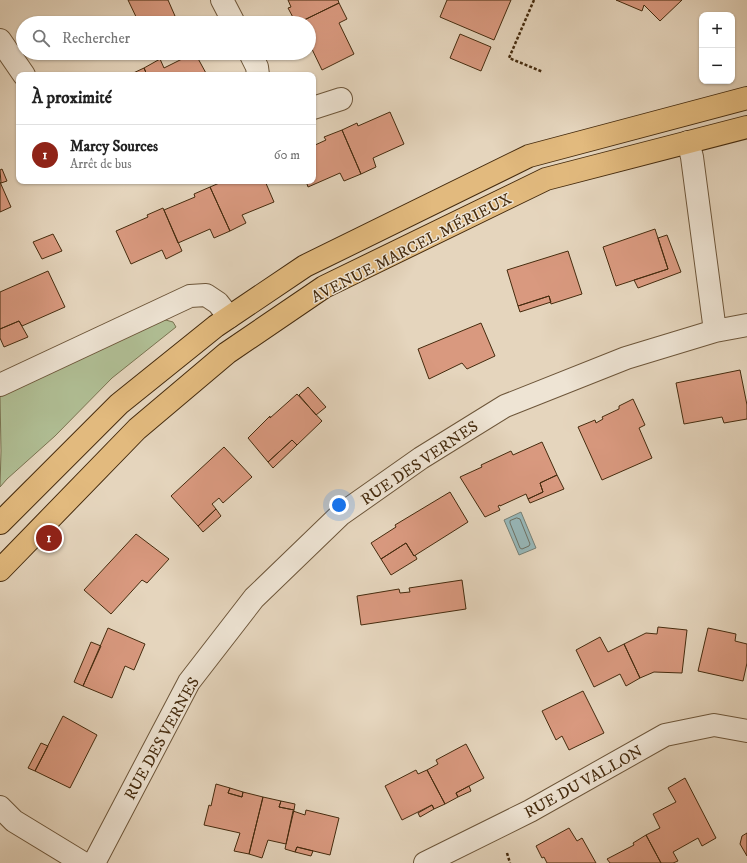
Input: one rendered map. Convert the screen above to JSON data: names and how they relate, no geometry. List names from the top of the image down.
{
  "streets": {
    "main road": ["AVENUE MARCEL MÉRIEUX"],
    "street": ["RUE DES VERNES", "RUE DU VALLON"]
  },
  "page": {
    "map_buttons": ["+", "−"],
    "search": "Rechercher",
    "heading": "À proximité",
    "list": [
      {
        "mark": "1",
        "name": "Marcy Sources",
        "note": "Arrêt de bus",
        "value": "60 m"
      }
    ],
    "pins": "1"
  }
}
